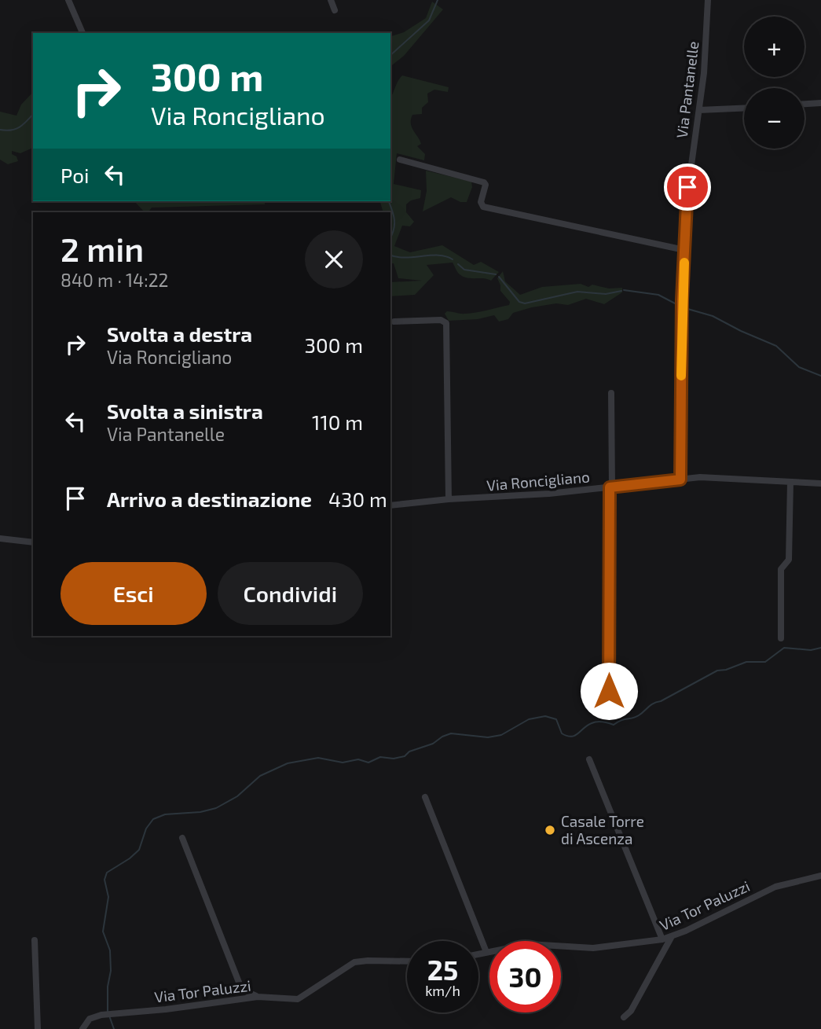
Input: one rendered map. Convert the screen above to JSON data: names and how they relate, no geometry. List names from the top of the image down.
{
  "streets": {
    "street": ["Via Pantanelle", "Via Roncigliano", "Via Tor Paluzzi"]
  },
  "crossings": [
    ["Via Pantanelle", "Via Roncigliano"]
  ],
  "places": ["Casale Torre di Ascenza"],
  "page": {
    "map_buttons": ["+", "−"],
    "turn": ["300 m", "Via Roncigliano"],
    "then": "Poi",
    "heading": ["2 min", "840 m · 14:22"],
    "list": [
      {
        "name": "Svolta a destra",
        "note": "Via Roncigliano",
        "value": "300 m"
      },
      {
        "name": "Svolta a sinistra",
        "note": "Via Pantanelle",
        "value": "110 m"
      },
      {
        "name": "Arrivo a destinazione",
        "value": "430 m"
      }
    ],
    "buttons": ["Esci", "Condividi"],
    "speed": "25 km/h",
    "limit": "30"
  }
}
